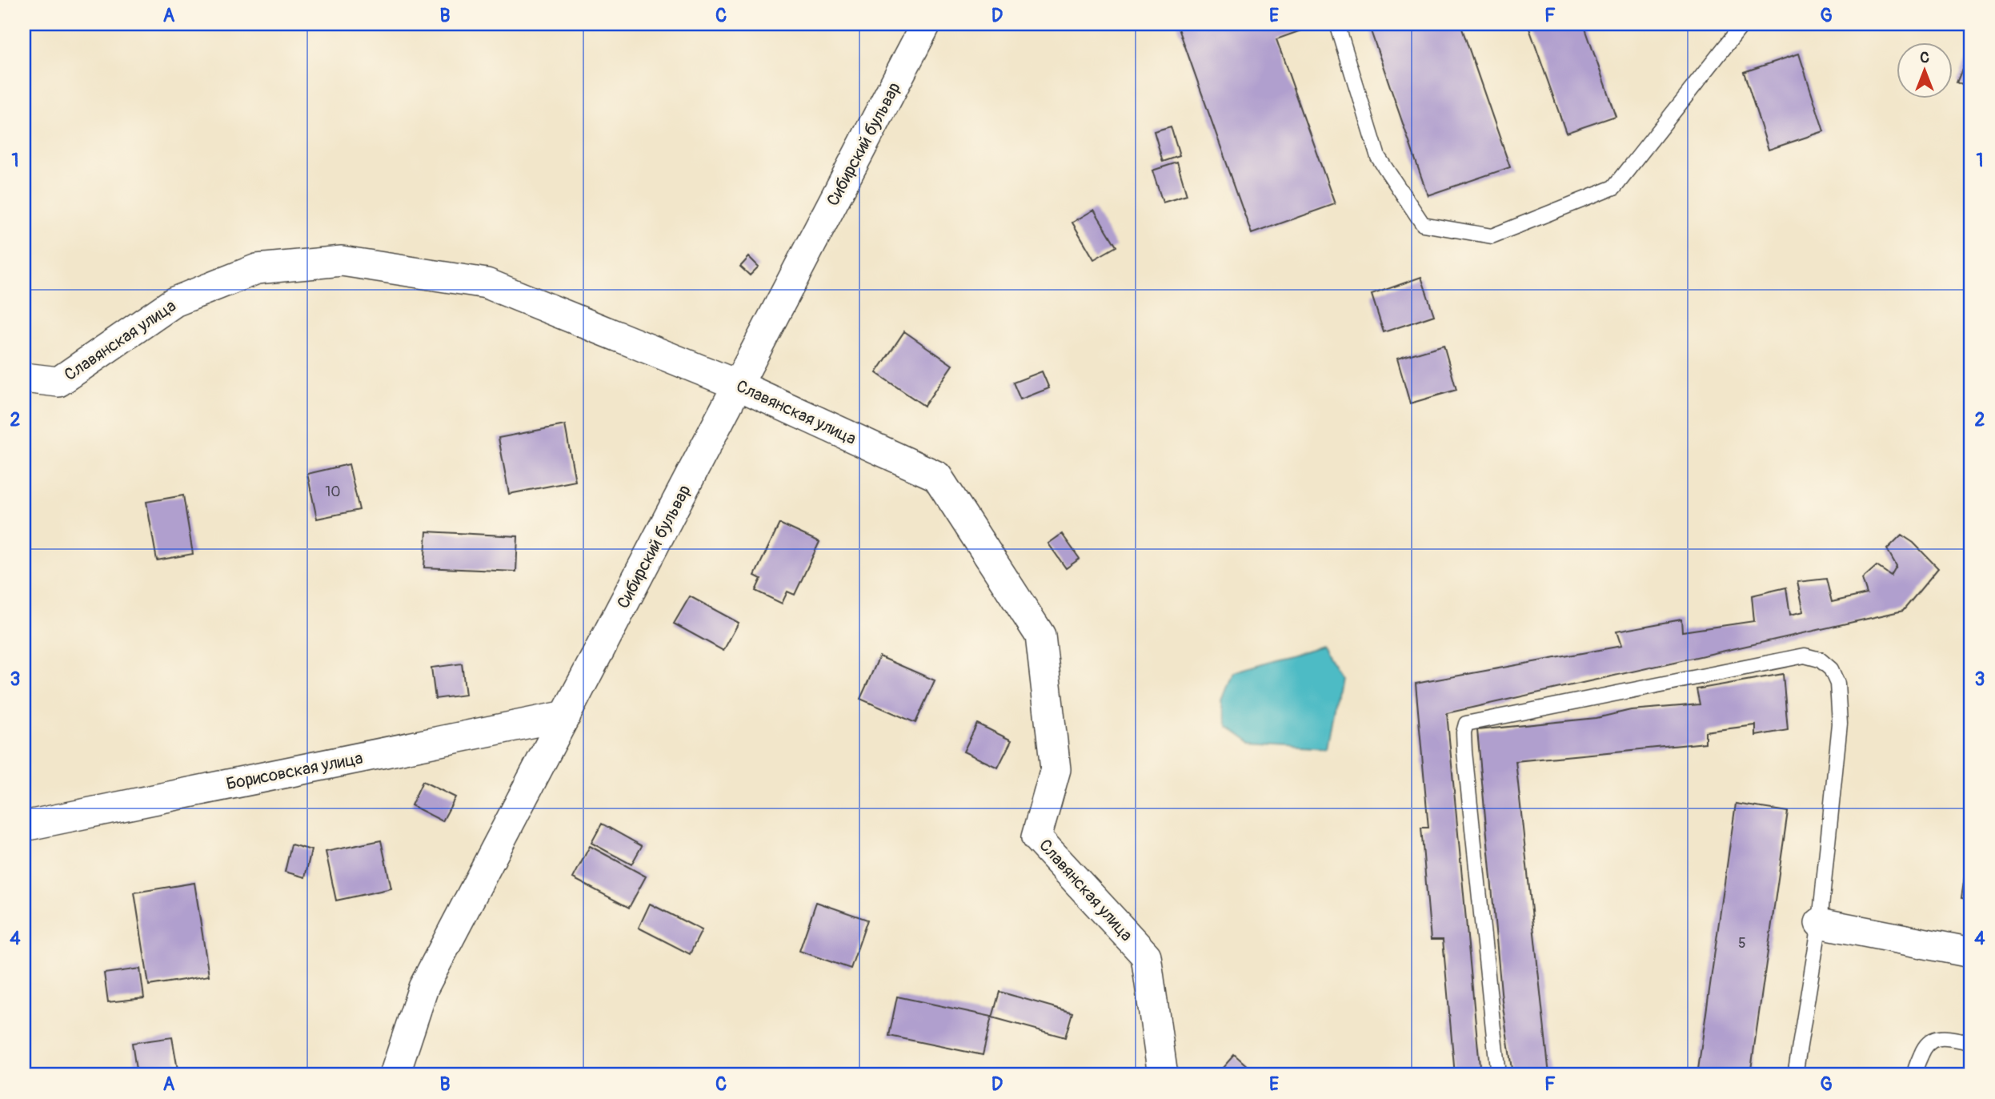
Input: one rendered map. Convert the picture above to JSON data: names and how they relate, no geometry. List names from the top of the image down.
{
  "streets": {
    "street": ["Сибирский бульвар", "Славянская улица", "Борисовская улица"]
  },
  "crossings": [
    ["Сибирский бульвар", "Славянская улица"],
    ["Сибирский бульвар", "Борисовская улица"]
  ],
  "house_numbers": ["10", "5"],
  "north": "top",
  "grid": {
    "columns": [
      "A",
      "B",
      "C",
      "D",
      "E",
      "F",
      "G"
    ],
    "rows": [
      "1",
      "2",
      "3",
      "4"
    ]
  }
}
